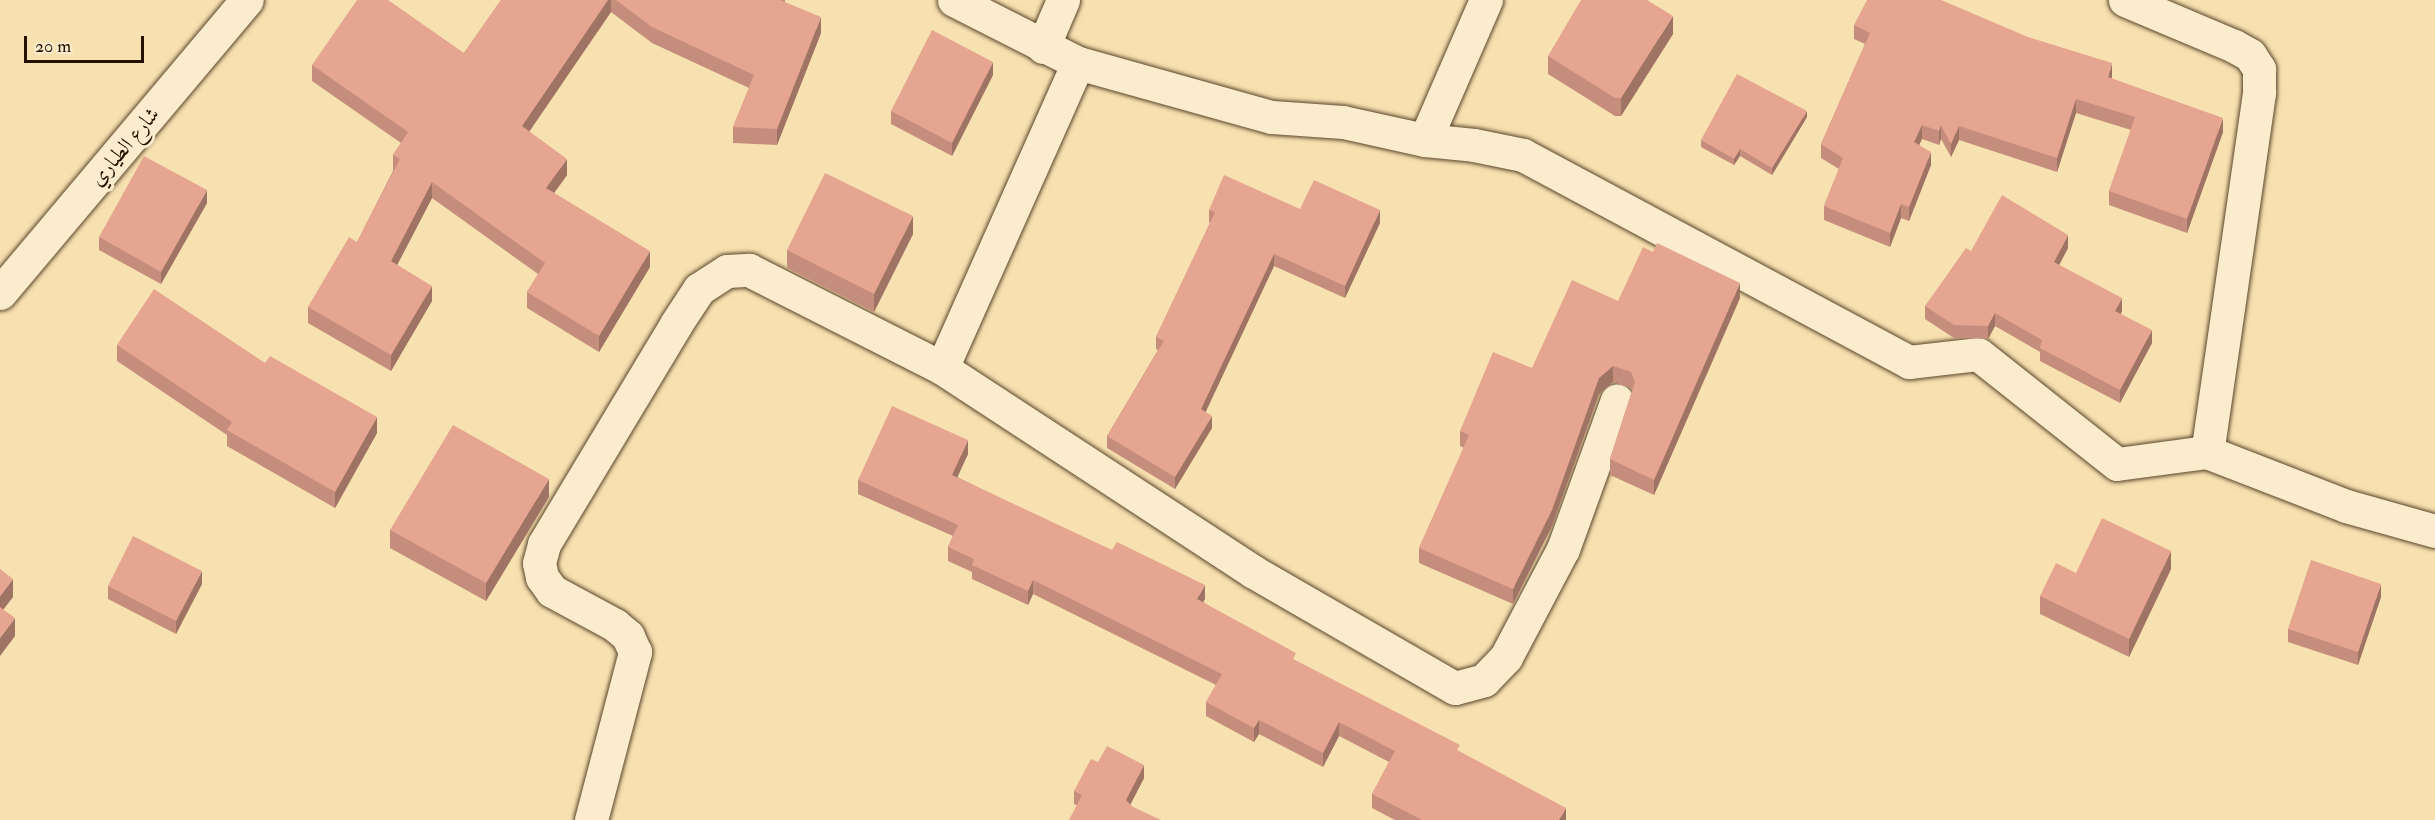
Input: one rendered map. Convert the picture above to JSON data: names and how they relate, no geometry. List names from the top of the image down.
{
  "streets": {
    "street": ["شارع الطياري"]
  },
  "scale_bar": "20 m"
}
